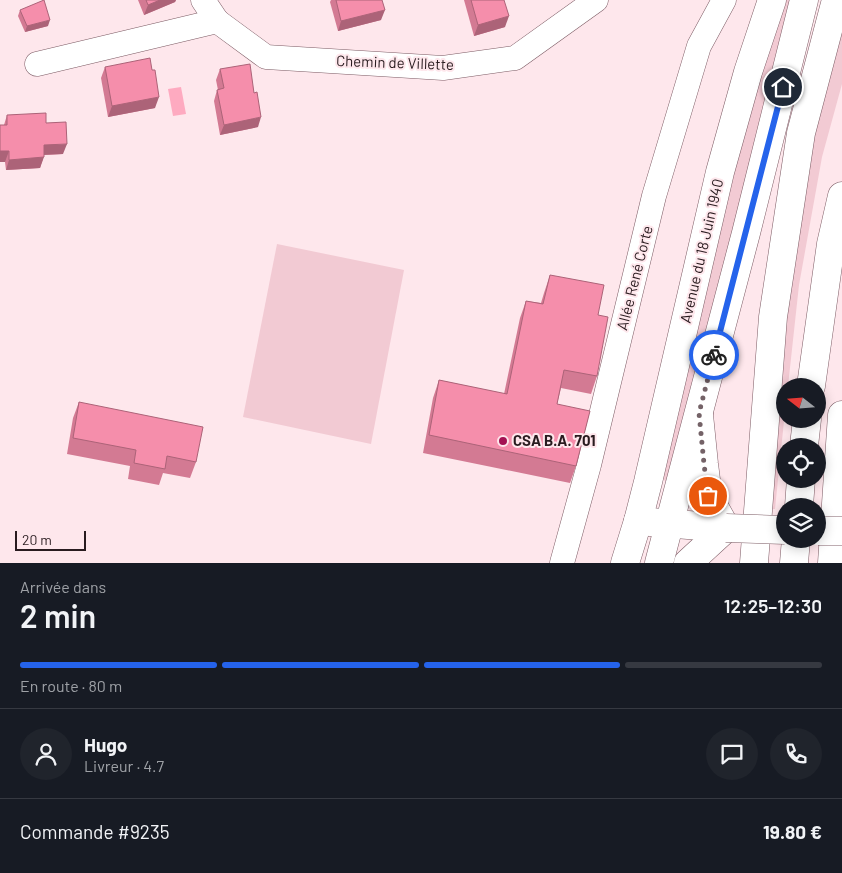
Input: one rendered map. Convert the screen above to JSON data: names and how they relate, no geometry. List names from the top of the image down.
{
  "streets": {
    "main road": ["Avenue du 18 Juin 1940"],
    "street": ["Chemin de Villette", "Allée René Corte"]
  },
  "places": ["CSA B.A. 701"],
  "scale_bar": "20 m",
  "north": "left",
  "page": {
    "scale": "20 m",
    "heading": ["2 min", "Arrivée dans", "12:25–12:30"],
    "panel": [
      "Hugo",
      "Livreur · 4.7",
      "Commande #9235",
      "19.80 €"
    ],
    "bar": "En route · 80 m"
  }
}
